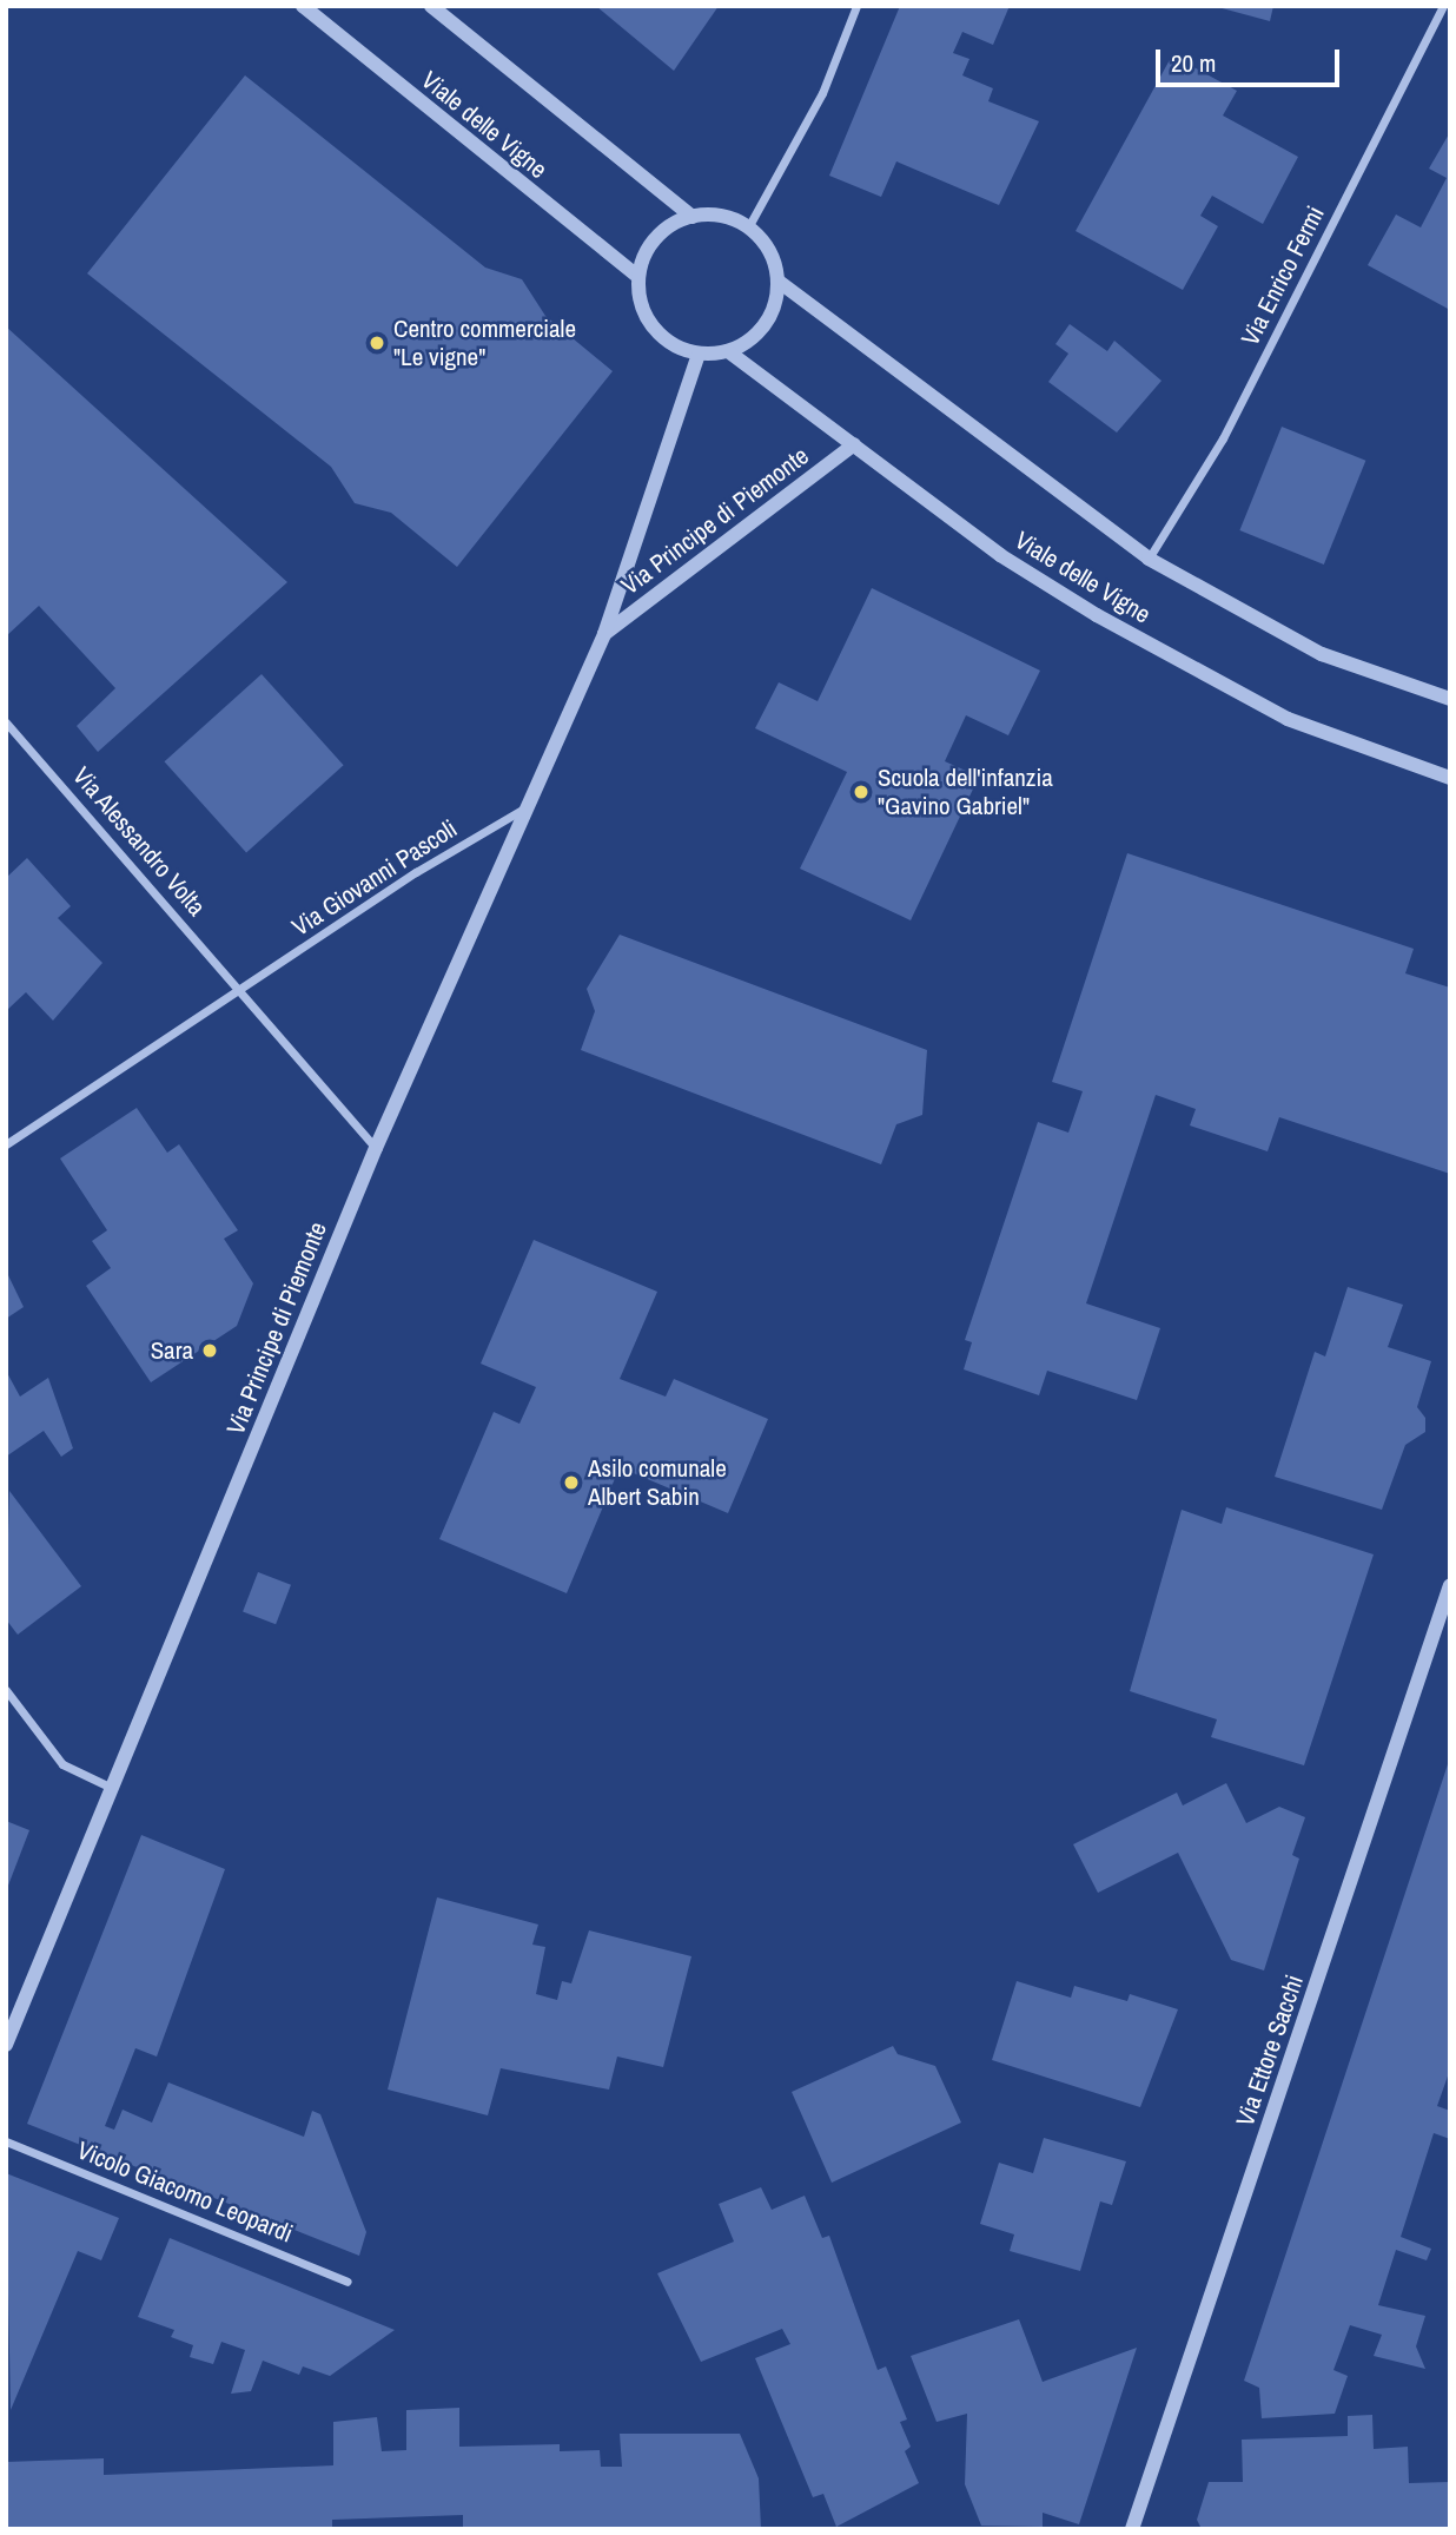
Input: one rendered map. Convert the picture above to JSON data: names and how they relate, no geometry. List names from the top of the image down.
{
  "streets": {
    "street": [
      "Viale delle Vigne",
      "Via Enrico Fermi",
      "Via Principe di Piemonte",
      "Via Alessandro Volta",
      "Via Giovanni Pascoli",
      "Via Ettore Sacchi",
      "Vicolo Giacomo Leopardi"
    ]
  },
  "crossings": [
    ["Viale delle Vigne", "Via Enrico Fermi"],
    ["Viale delle Vigne", "Via Principe di Piemonte"],
    ["Via Principe di Piemonte", "Via Giovanni Pascoli"],
    ["Via Alessandro Volta", "Via Giovanni Pascoli"]
  ],
  "places": [
    "Centro commerciale \"Le vigne\"",
    "Scuola dell'infanzia \"Gavino Gabriel\"",
    "Sara",
    "Asilo comunale Albert Sabin"
  ],
  "scale_bar": "20 m"
}
